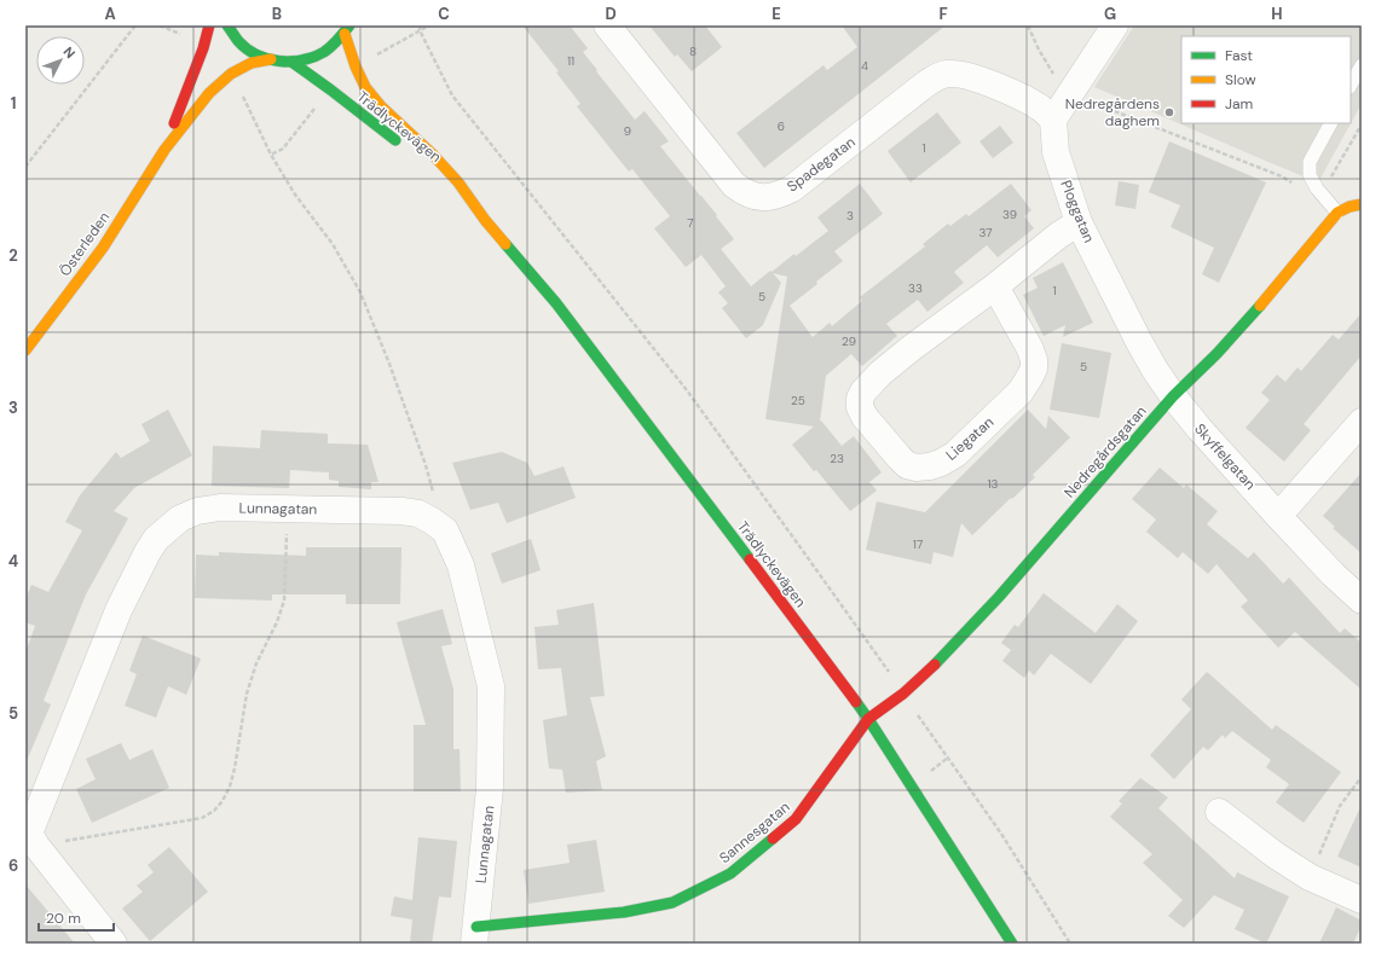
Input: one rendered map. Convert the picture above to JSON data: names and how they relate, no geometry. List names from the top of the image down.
{
  "streets": {
    "street": [
      "Trädlyckevägen",
      "Spadegatan",
      "Ploggatan",
      "Österleden",
      "Liegatan",
      "Nedregårdsgatan",
      "Skyffelgatan",
      "Lunnagatan",
      "Sannesgatan"
    ]
  },
  "crossings": [
    ["Trädlyckevägen", "Österleden"],
    ["Trädlyckevägen", "Nedregårdsgatan"],
    ["Trädlyckevägen", "Sannesgatan"],
    ["Spadegatan", "Ploggatan"],
    ["Ploggatan", "Liegatan"],
    ["Ploggatan", "Nedregårdsgatan"],
    ["Ploggatan", "Skyffelgatan"],
    ["Nedregårdsgatan", "Skyffelgatan"],
    ["Nedregårdsgatan", "Sannesgatan"],
    ["Lunnagatan", "Sannesgatan"]
  ],
  "places": ["Nedregårdens daghem"],
  "house_numbers": [
    "8",
    "11",
    "4",
    "6",
    "9",
    "1",
    "39",
    "3",
    "7",
    "37",
    "33",
    "1",
    "5",
    "29",
    "5",
    "25",
    "23",
    "13",
    "17"
  ],
  "legend": ["Fast", "Slow", "Jam"],
  "scale_bar": "20 m",
  "north": "top right",
  "grid": {
    "columns": [
      "A",
      "B",
      "C",
      "D",
      "E",
      "F",
      "G",
      "H"
    ],
    "rows": [
      "1",
      "2",
      "3",
      "4",
      "5",
      "6"
    ]
  }
}
